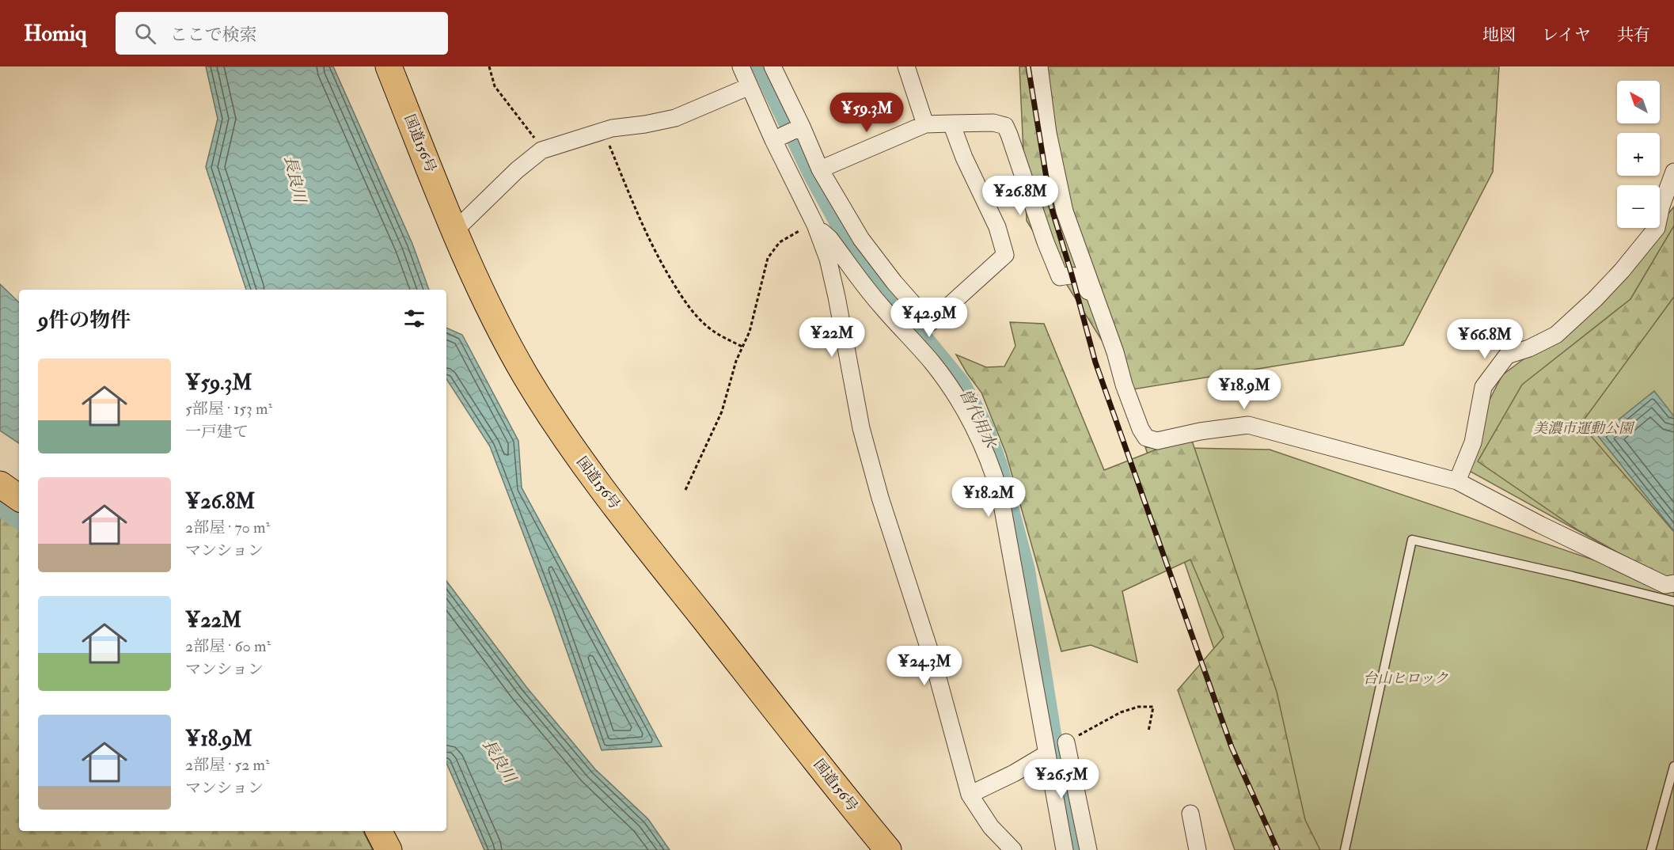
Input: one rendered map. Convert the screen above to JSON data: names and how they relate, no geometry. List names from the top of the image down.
{
  "streets": {
    "main road": ["国道156号"]
  },
  "water": ["長良川", "曽代用水"],
  "parks": ["美濃市運動公園", "台山ヒロック"],
  "north": "top left",
  "page": {
    "header": "Homiq",
    "search": "ここで検索",
    "nav": ["地図", "レイヤ", "共有"],
    "map_buttons": ["+", "−"],
    "price": [
      "¥59.3M",
      "¥26.8M",
      "¥42.9M",
      "¥22M",
      "¥66.8M",
      "¥18.9M",
      "¥18.2M",
      "¥24.3M",
      "¥26.5M"
    ],
    "heading": "9件の物件",
    "list": [
      {
        "name": "¥59.3M",
        "note": "5部屋 · 153 m² · 一戸建て"
      },
      {
        "name": "¥26.8M",
        "note": "2部屋 · 70 m² · マンション"
      },
      {
        "name": "¥22M",
        "note": "2部屋 · 60 m² · マンション"
      },
      {
        "name": "¥18.9M",
        "note": "2部屋 · 52 m² · マンション"
      }
    ]
  }
}
